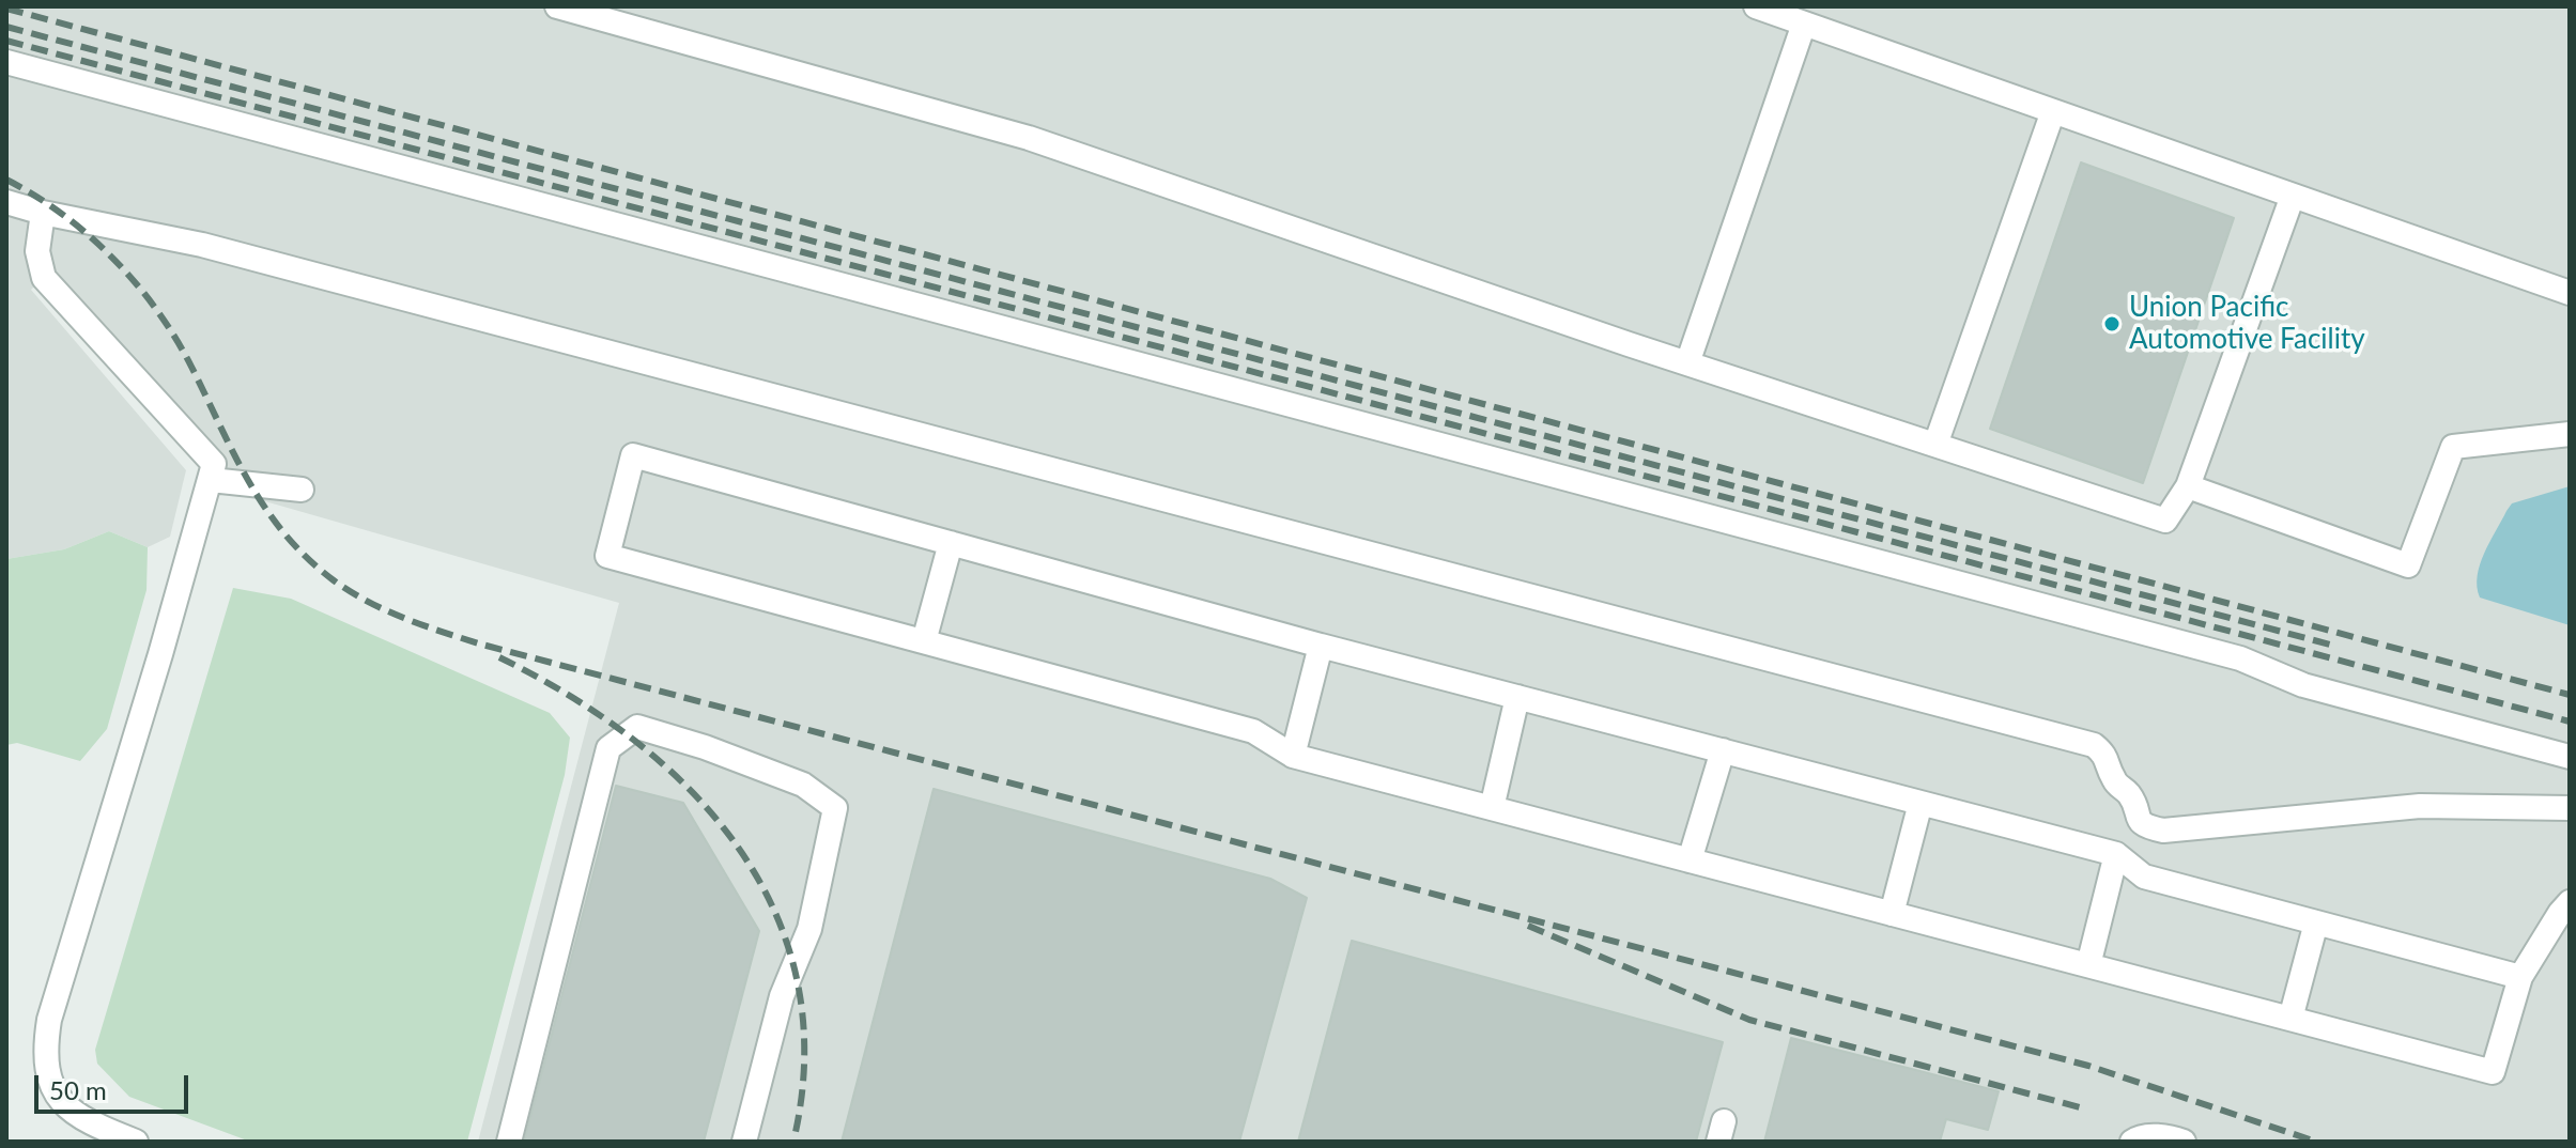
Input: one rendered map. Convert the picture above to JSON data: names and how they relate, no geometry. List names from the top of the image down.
{
  "places": ["Union Pacific Automotive Facility"],
  "scale_bar": "50 m"
}
